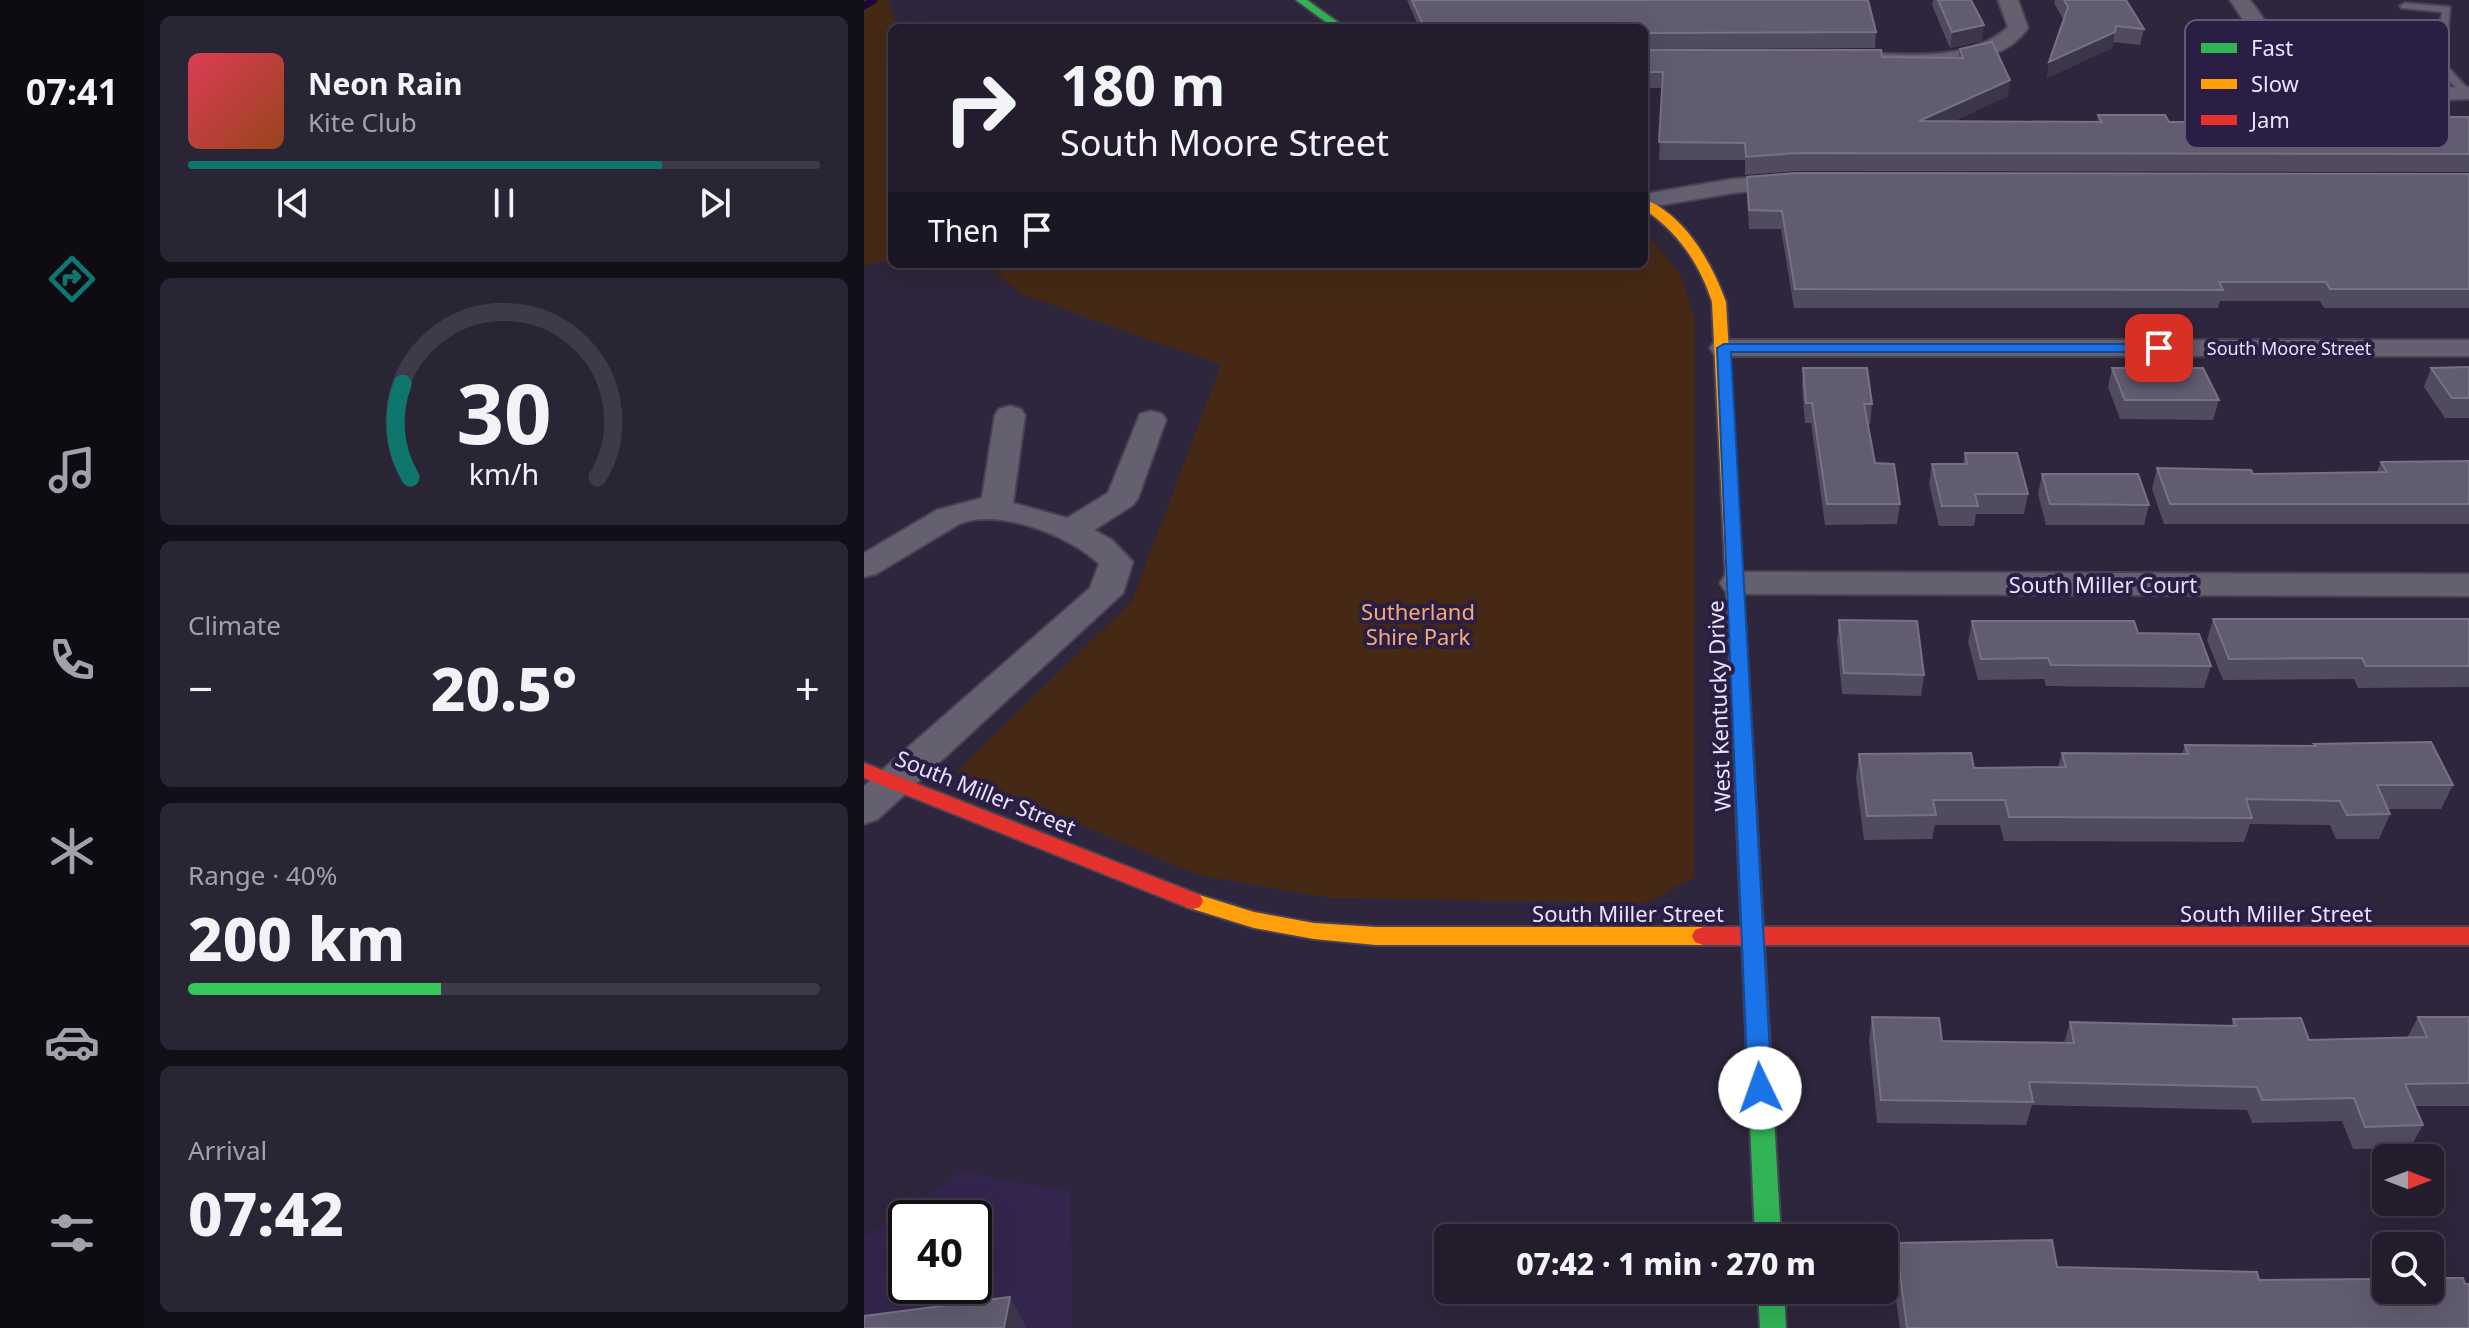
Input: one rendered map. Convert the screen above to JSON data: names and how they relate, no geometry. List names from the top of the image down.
{
  "streets": {
    "street": [
      "South Moore Street",
      "South Miller Court",
      "West Kentucky Drive",
      "South Miller Street"
    ]
  },
  "crossings": [
    ["South Moore Street", "West Kentucky Drive"],
    ["South Miller Court", "West Kentucky Drive"],
    ["West Kentucky Drive", "South Miller Street"]
  ],
  "parks": ["Sutherland Shire Park"],
  "legend": ["Fast", "Slow", "Jam"],
  "north": "right",
  "page": {
    "tabs": "07:41",
    "turn": ["180 m", "South Moore Street"],
    "song": ["Neon Rain", "Kite Club"],
    "then": "Then",
    "tile": [
      "Climate",
      ["Range · 40%", "200 km"],
      ["Arrival", "07:42"]
    ],
    "heat": ["−", "20.5°", "+"],
    "limit": "40",
    "trip": "07:42 · 1 min · 270 m",
    "gauge": ["30", "km/h"]
  }
}
